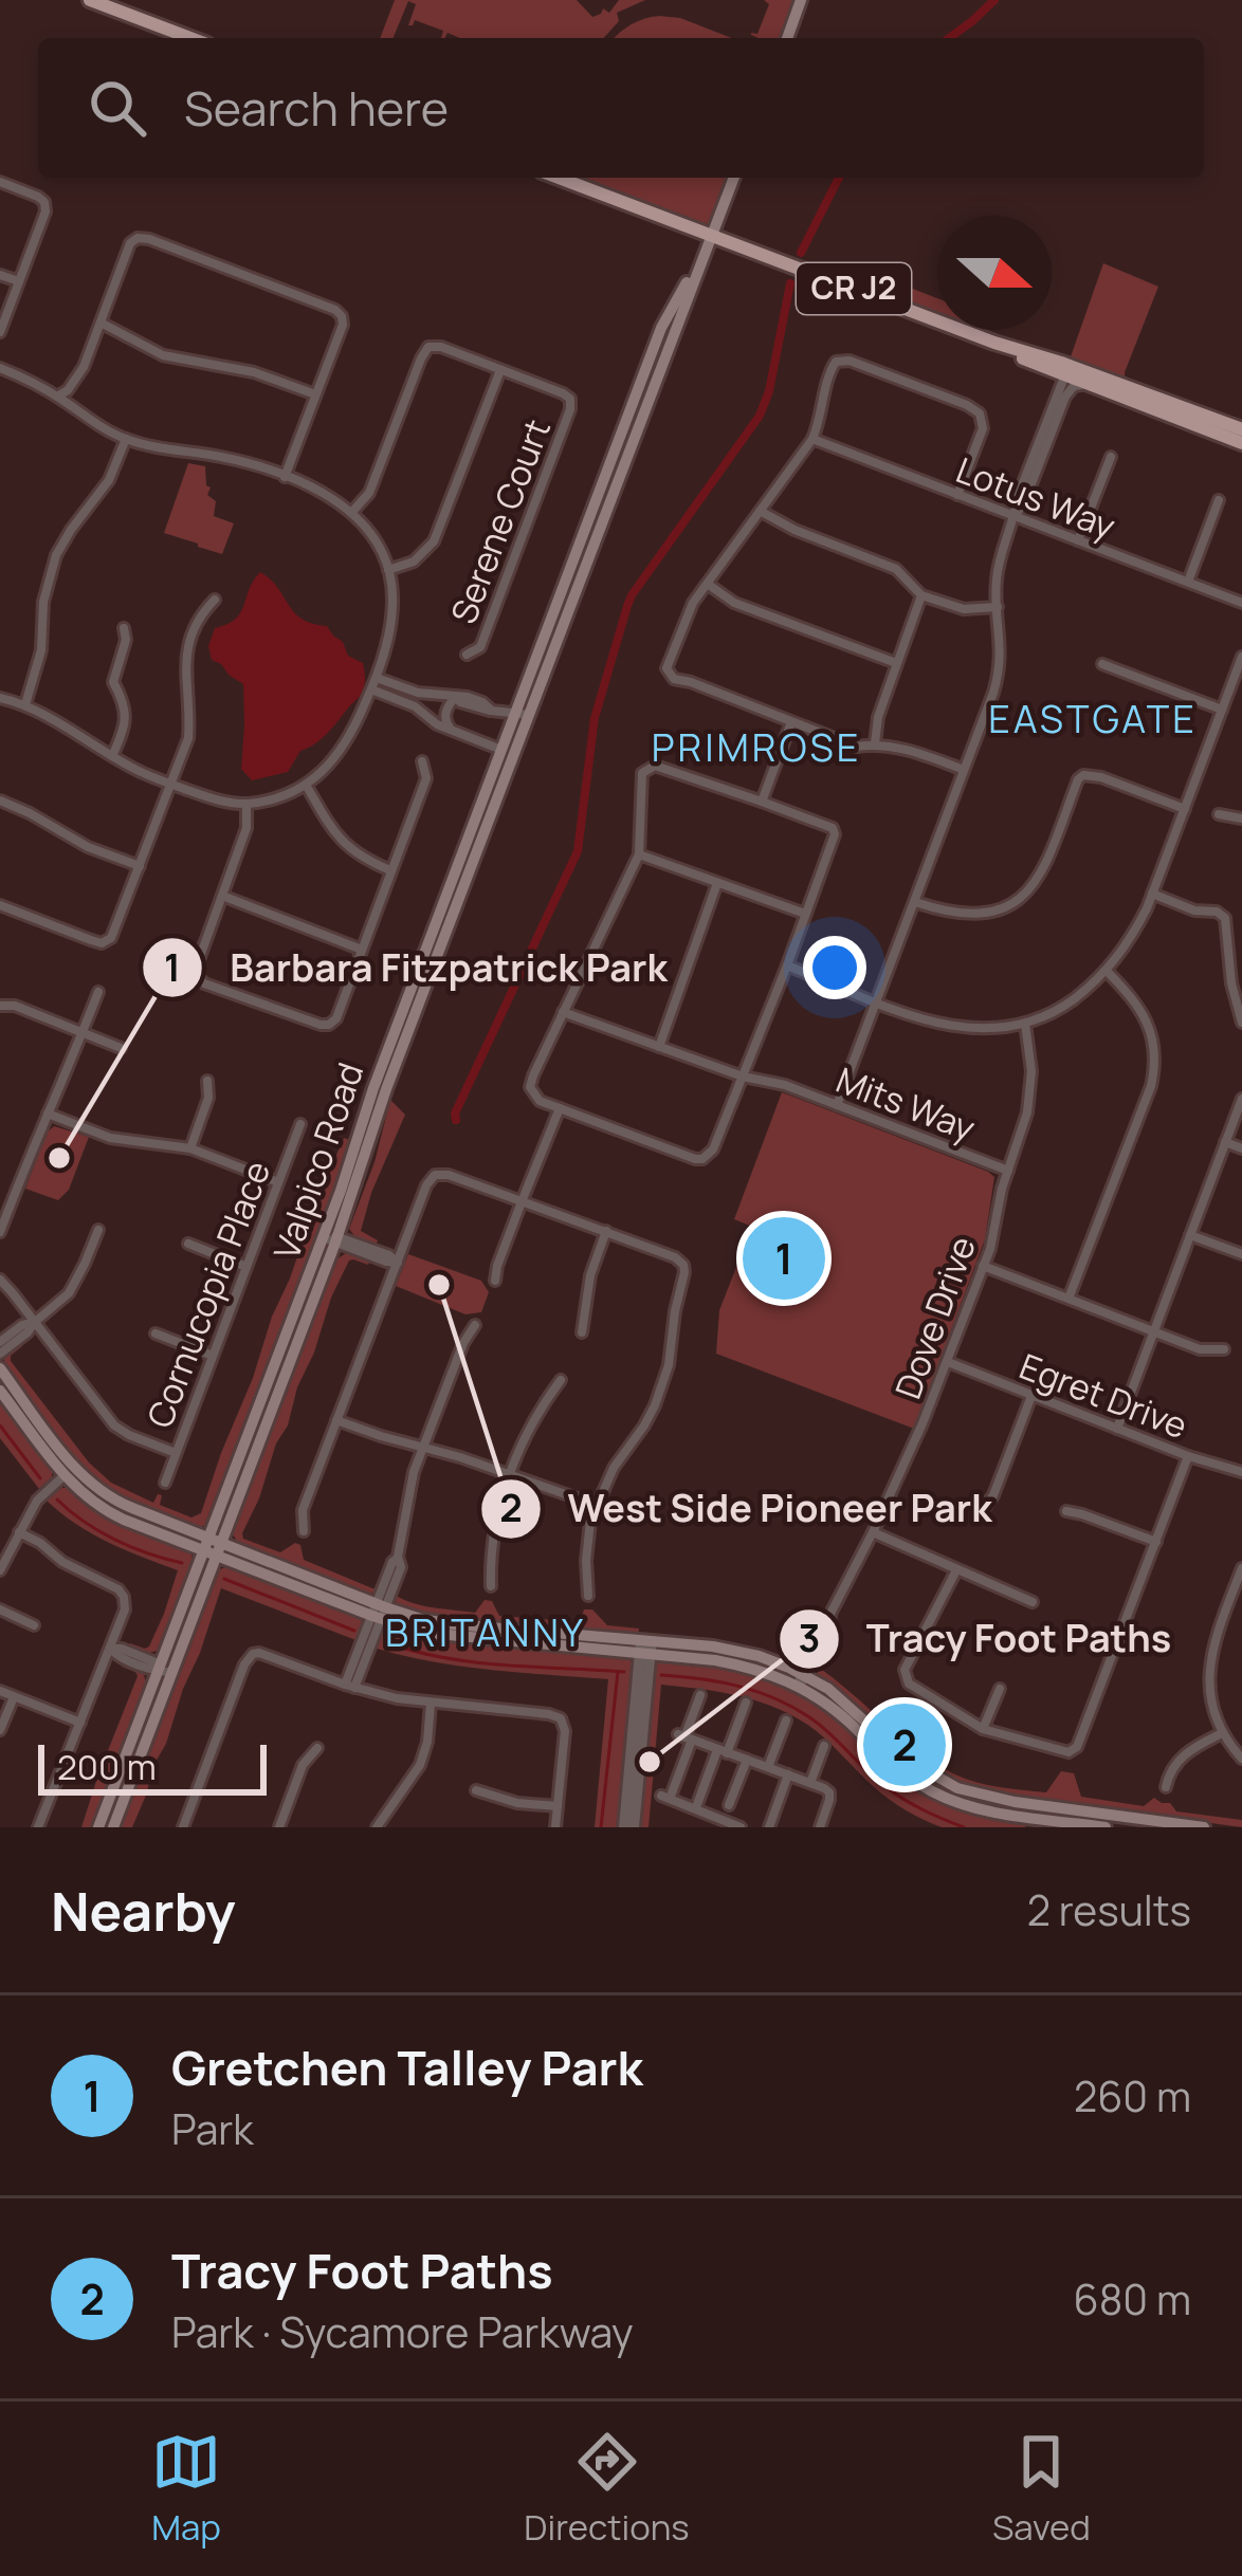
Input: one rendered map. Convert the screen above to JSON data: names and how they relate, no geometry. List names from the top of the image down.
{
  "streets": {
    "main road": ["CR J2", "Valpico Road"],
    "street": [
      "Lotus Way",
      "Serene Court",
      "Mits Way",
      "Cornucopia Place",
      "Dove Drive",
      "Egret Drive"
    ]
  },
  "crossings": [
    ["CR J2", "Valpico Road"],
    ["Mits Way", "Dove Drive"],
    ["Dove Drive", "Egret Drive"]
  ],
  "districts": ["EASTGATE", "PRIMROSE", "BRITANNY"],
  "places": ["Barbara Fitzpatrick Park", "West Side Pioneer Park", "Tracy Foot Paths"],
  "scale_bar": "200 m",
  "north": "right",
  "page": {
    "search": "Search here",
    "pins": ["1", "2"],
    "scale": "200 m",
    "heading": ["Nearby", "2 results"],
    "list": [
      {
        "mark": "1",
        "name": "Gretchen Talley Park",
        "note": "Park",
        "value": "260 m"
      },
      {
        "mark": "2",
        "name": "Tracy Foot Paths",
        "note": "Park · Sycamore Parkway",
        "value": "680 m"
      }
    ],
    "nav": ["Map", "Directions", "Saved"]
  }
}
